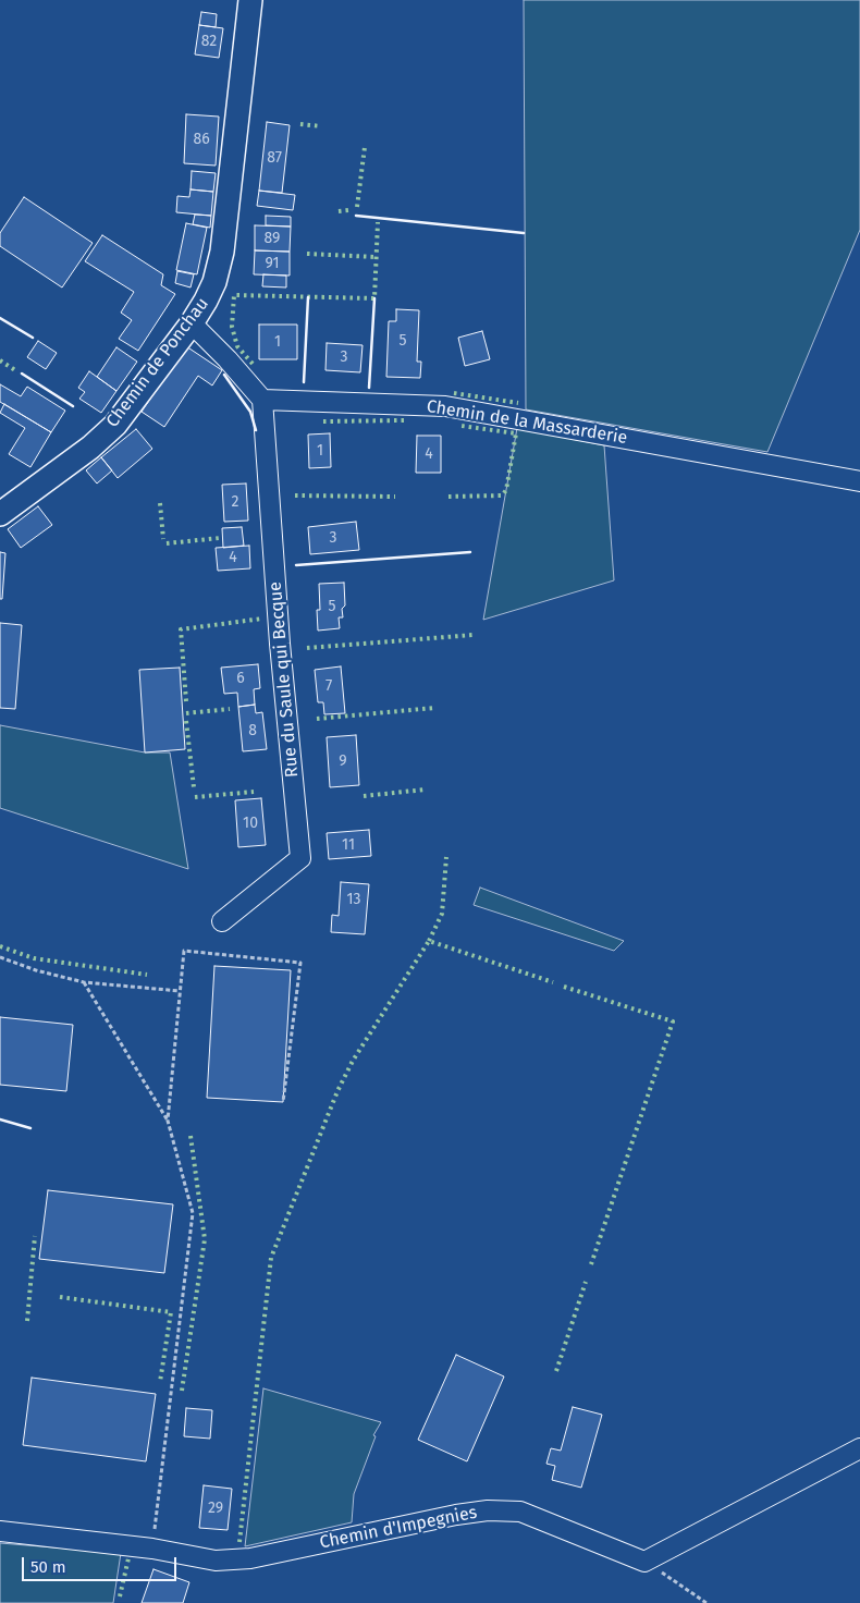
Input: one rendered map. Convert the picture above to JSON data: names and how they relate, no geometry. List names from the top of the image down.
{
  "streets": {
    "street": [
      "Chemin de Ponchau",
      "Chemin de la Massarderie",
      "Rue du Saule qui Becque",
      "Chemin d'Impegnies"
    ]
  },
  "crossings": [
    ["Chemin de la Massarderie", "Rue du Saule qui Becque"]
  ],
  "house_numbers": [
    "82",
    "86",
    "87",
    "89",
    "91",
    "5",
    "1",
    "3",
    "1",
    "4",
    "2",
    "3",
    "4",
    "5",
    "6",
    "7",
    "8",
    "9",
    "10",
    "11",
    "13",
    "29"
  ],
  "scale_bar": "50 m"
}
